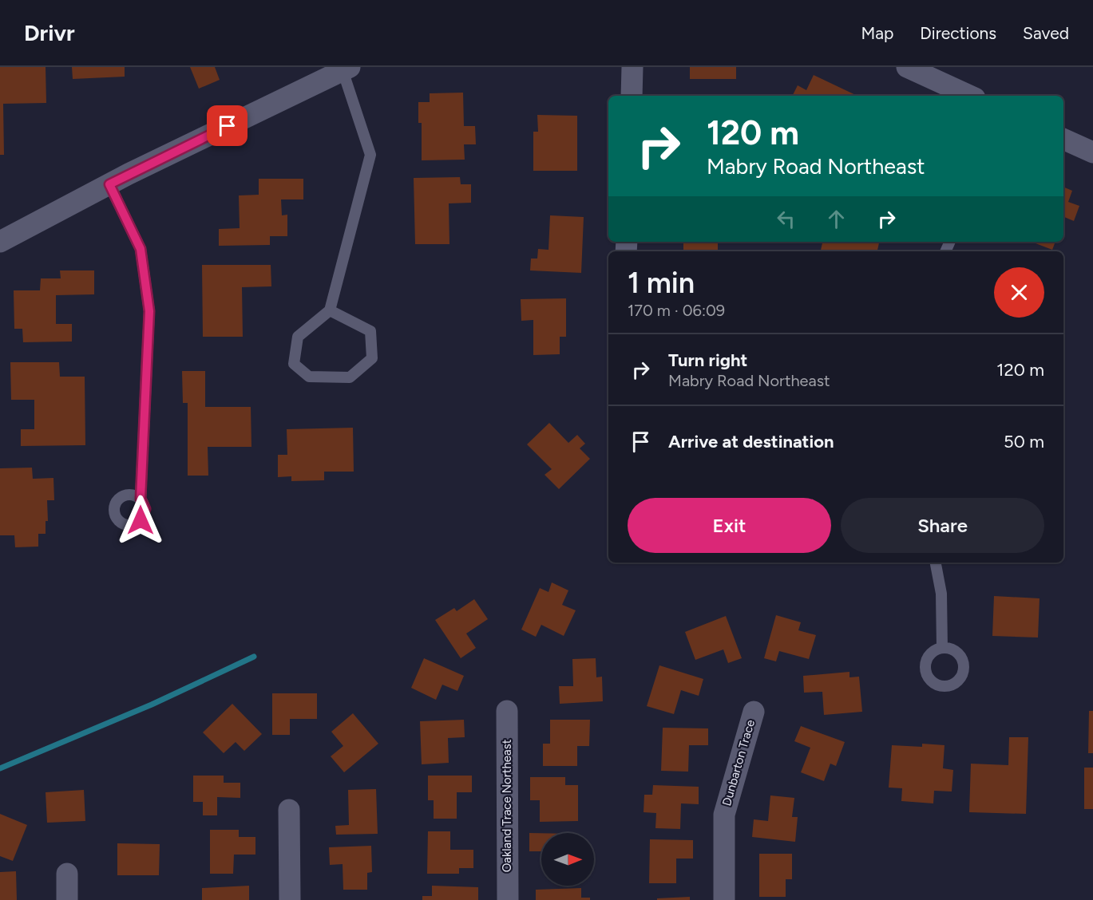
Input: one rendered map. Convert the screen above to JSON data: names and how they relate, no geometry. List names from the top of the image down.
{
  "streets": {
    "street": ["Dunbarton Trace", "Oakland Trace Northeast"]
  },
  "north": "right",
  "page": {
    "header": "Drivr",
    "nav": ["Map", "Directions", "Saved"],
    "turn": ["120 m", "Mabry Road Northeast"],
    "heading": ["1 min", "170 m · 06:09"],
    "list": [
      {
        "name": "Turn right",
        "note": "Mabry Road Northeast",
        "value": "120 m"
      },
      {
        "name": "Arrive at destination",
        "value": "50 m"
      }
    ],
    "buttons": ["Exit", "Share"]
  }
}
